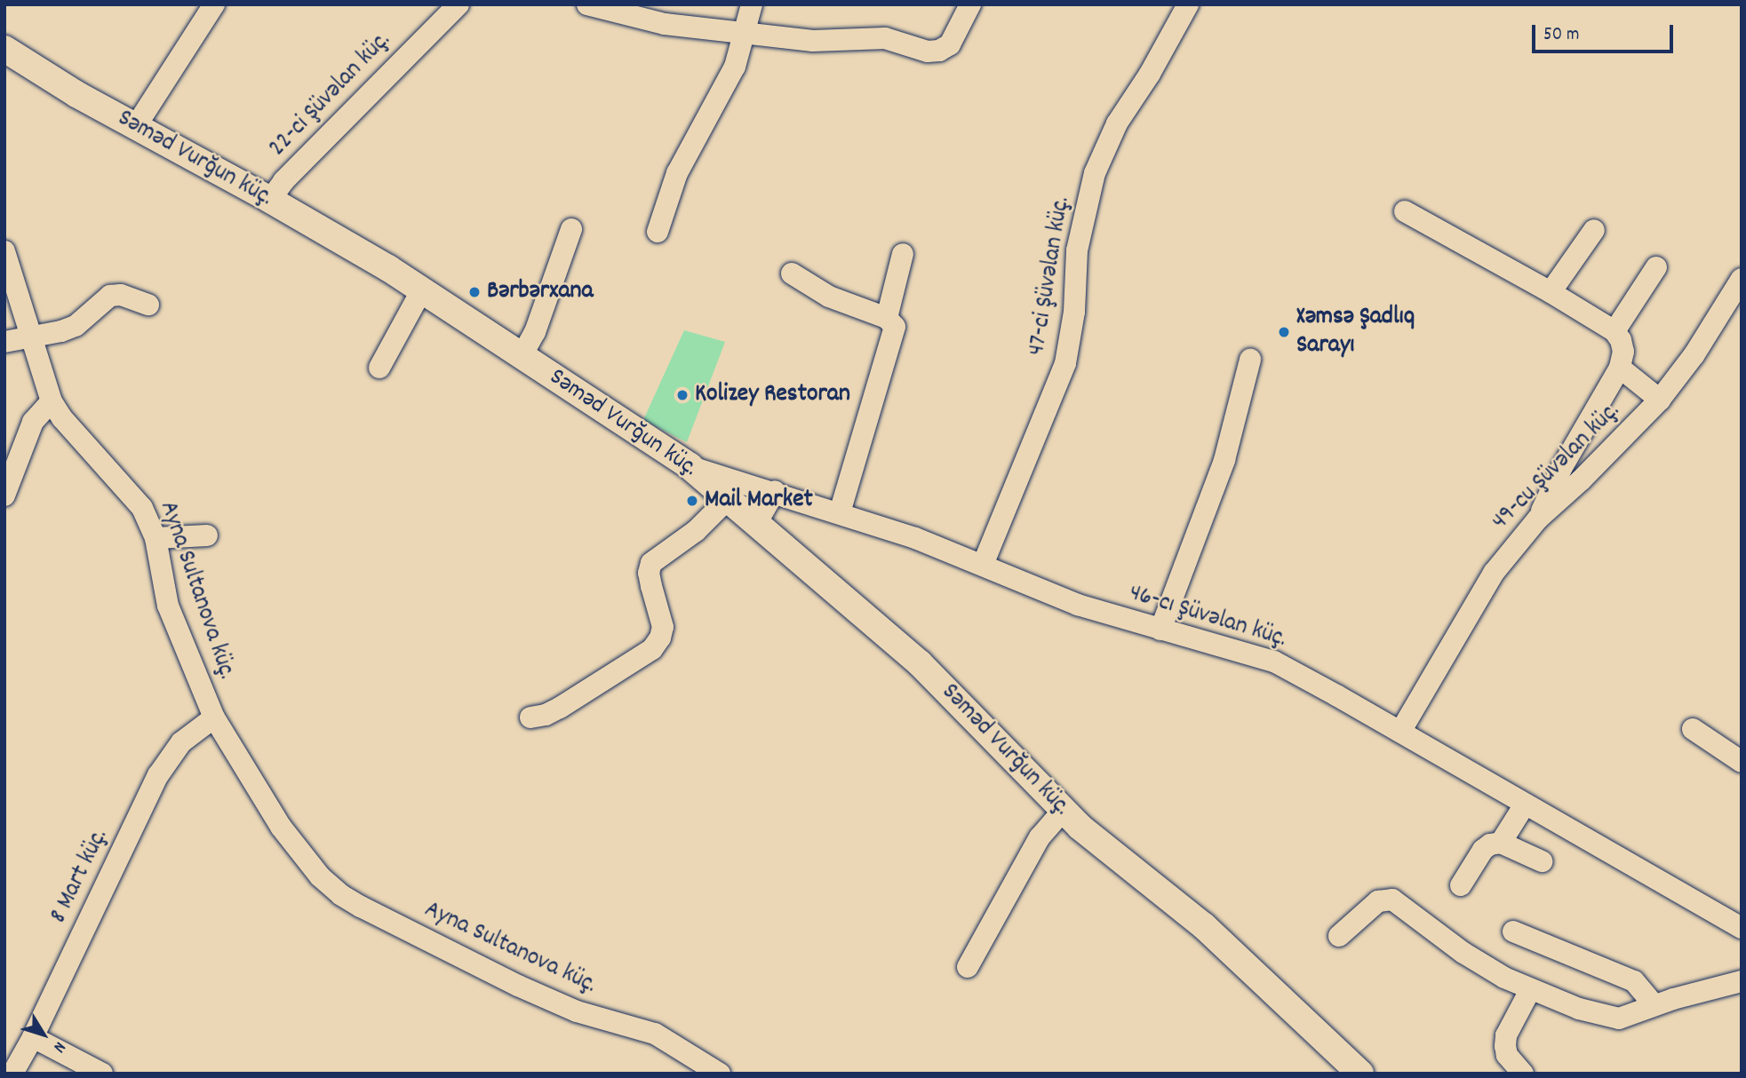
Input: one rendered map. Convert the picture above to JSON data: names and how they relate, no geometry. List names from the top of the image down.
{
  "streets": {
    "street": [
      "22-ci Şüvəlan küç.",
      "Səməd Vurğun küç.",
      "47-ci Şüvəlan küç.",
      "49-cu Şüvəlan küç.",
      "Ayna Sultanova küç.",
      "46-cı Şüvəlan küç.",
      "8 Mart küç."
    ]
  },
  "crossings": [
    ["22-ci Şüvəlan küç.", "Səməd Vurğun küç."],
    ["Səməd Vurğun küç.", "46-cı Şüvəlan küç."],
    ["47-ci Şüvəlan küç.", "46-cı Şüvəlan küç."],
    ["49-cu Şüvəlan küç.", "46-cı Şüvəlan küç."],
    ["Ayna Sultanova küç.", "8 Mart küç."]
  ],
  "places": [
    "Bərbərxana",
    "Xəmsə Şadlıq Sarayı",
    "Kolizey Restoran",
    "Mail Market"
  ],
  "scale_bar": "50 m",
  "north": "bottom right"
}
